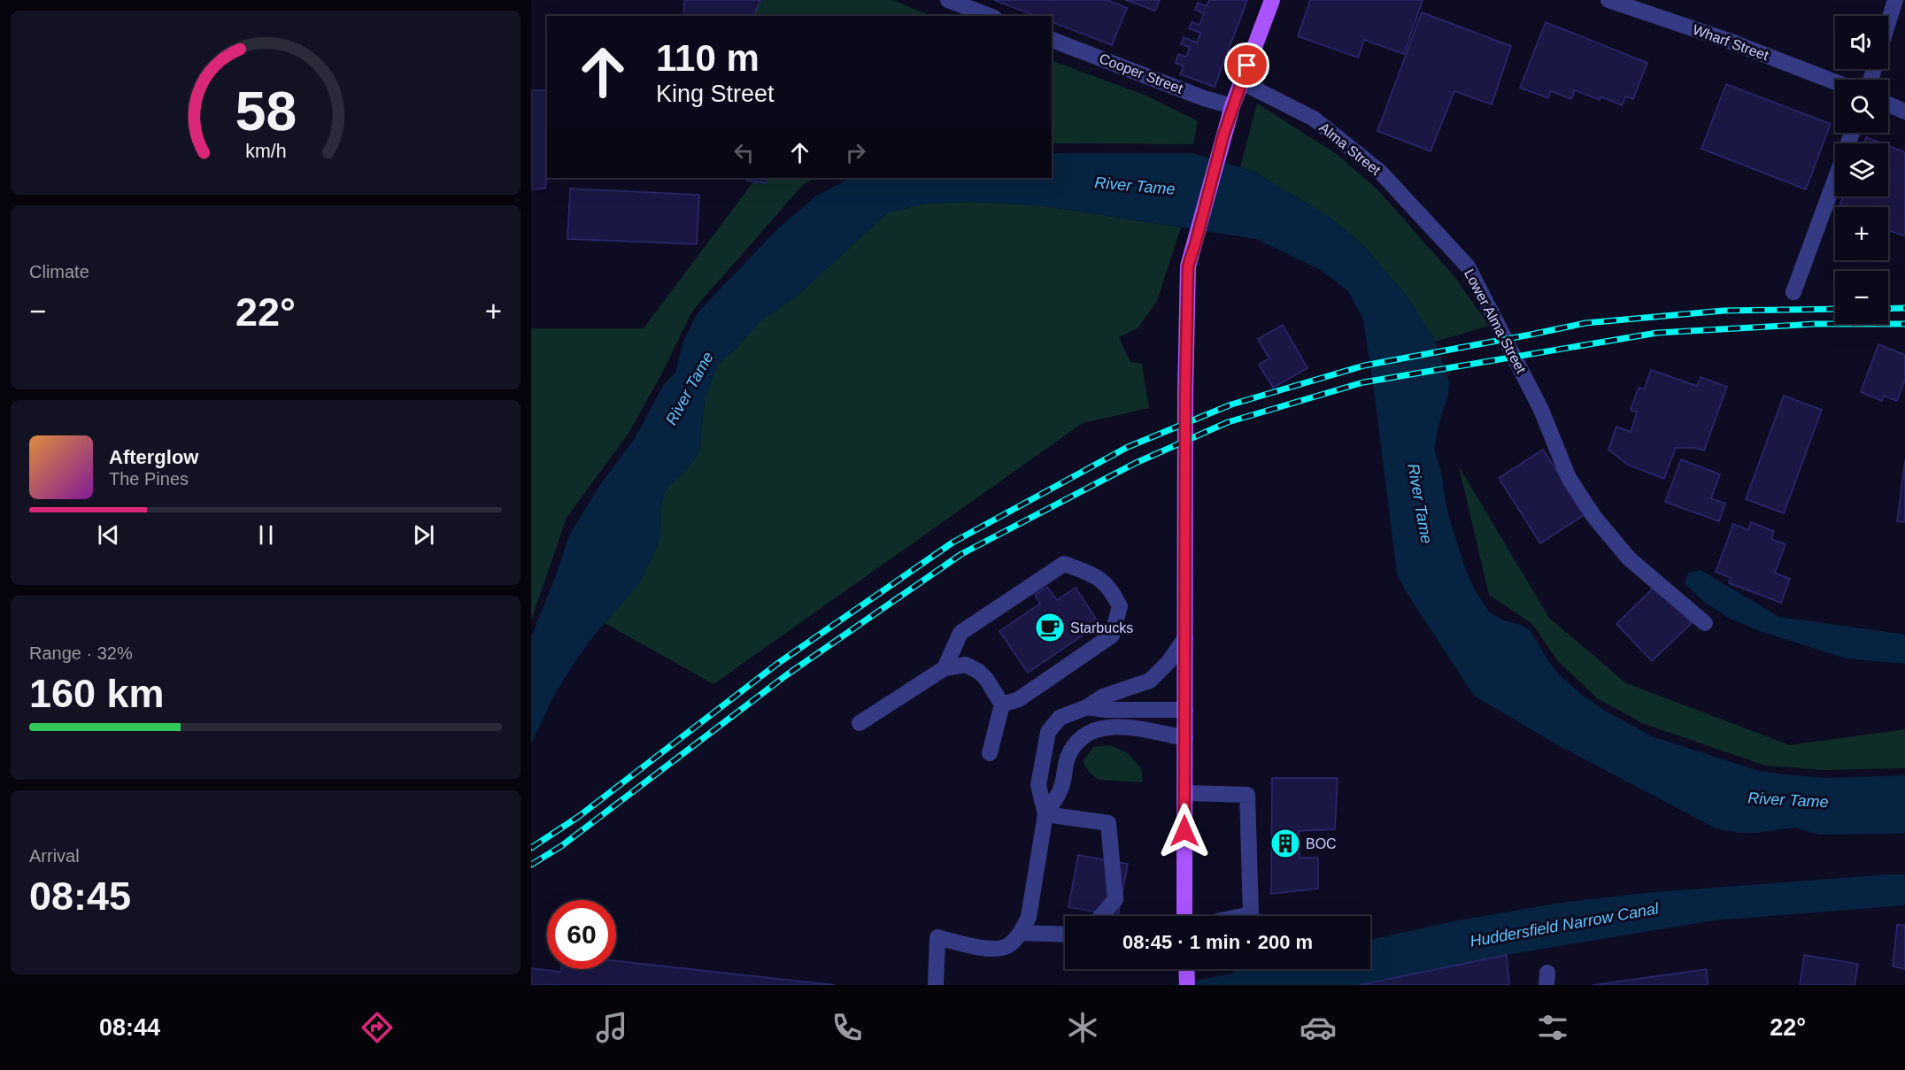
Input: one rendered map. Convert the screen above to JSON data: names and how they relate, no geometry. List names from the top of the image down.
{
  "streets": {
    "street": [
      "Wharf Street",
      "Cooper Street",
      "Alma Street",
      "Lower Alma Street"
    ]
  },
  "crossings": [
    ["Alma Street", "Lower Alma Street"]
  ],
  "water": ["River Tame", "Huddersfield Narrow Canal"],
  "places": {
    "cafe": ["Starbucks"],
    "building": ["BOC"]
  },
  "page": {
    "map_buttons": ["+", "−"],
    "turn": ["110 m", "King Street"],
    "tile": [
      "Climate",
      ["Range · 32%", "160 km"],
      ["Arrival", "08:45"]
    ],
    "heat": ["−", "22°", "+"],
    "song": ["Afterglow", "The Pines"],
    "limit": "60",
    "trip": "08:45 · 1 min · 200 m",
    "tabs": ["08:44", "22°"],
    "gauge": ["58", "km/h"]
  }
}
